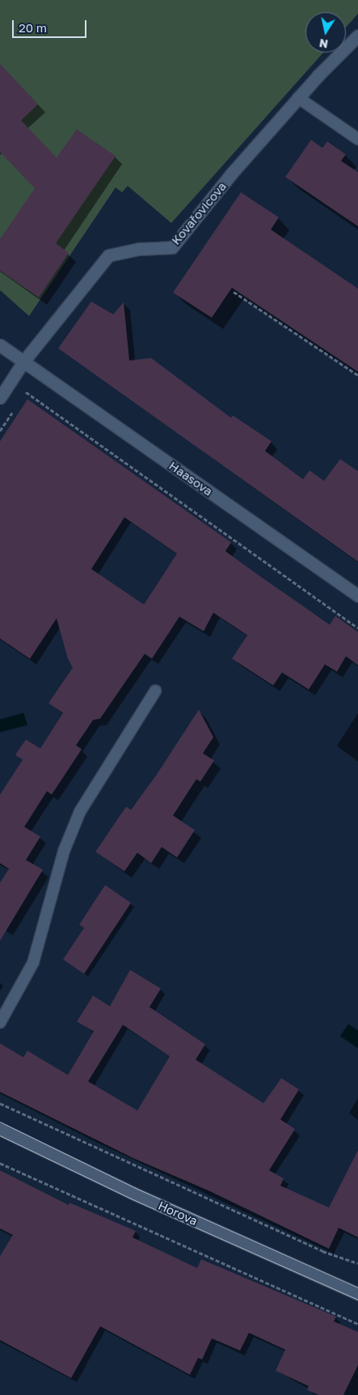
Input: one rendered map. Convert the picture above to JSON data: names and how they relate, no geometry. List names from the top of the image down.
{
  "streets": {
    "street": ["Kovařovicova", "Haasova", "Horova"]
  },
  "crossings": [
    ["Kovařovicova", "Haasova"]
  ],
  "scale_bar": "20 m",
  "north": "bottom"
}
